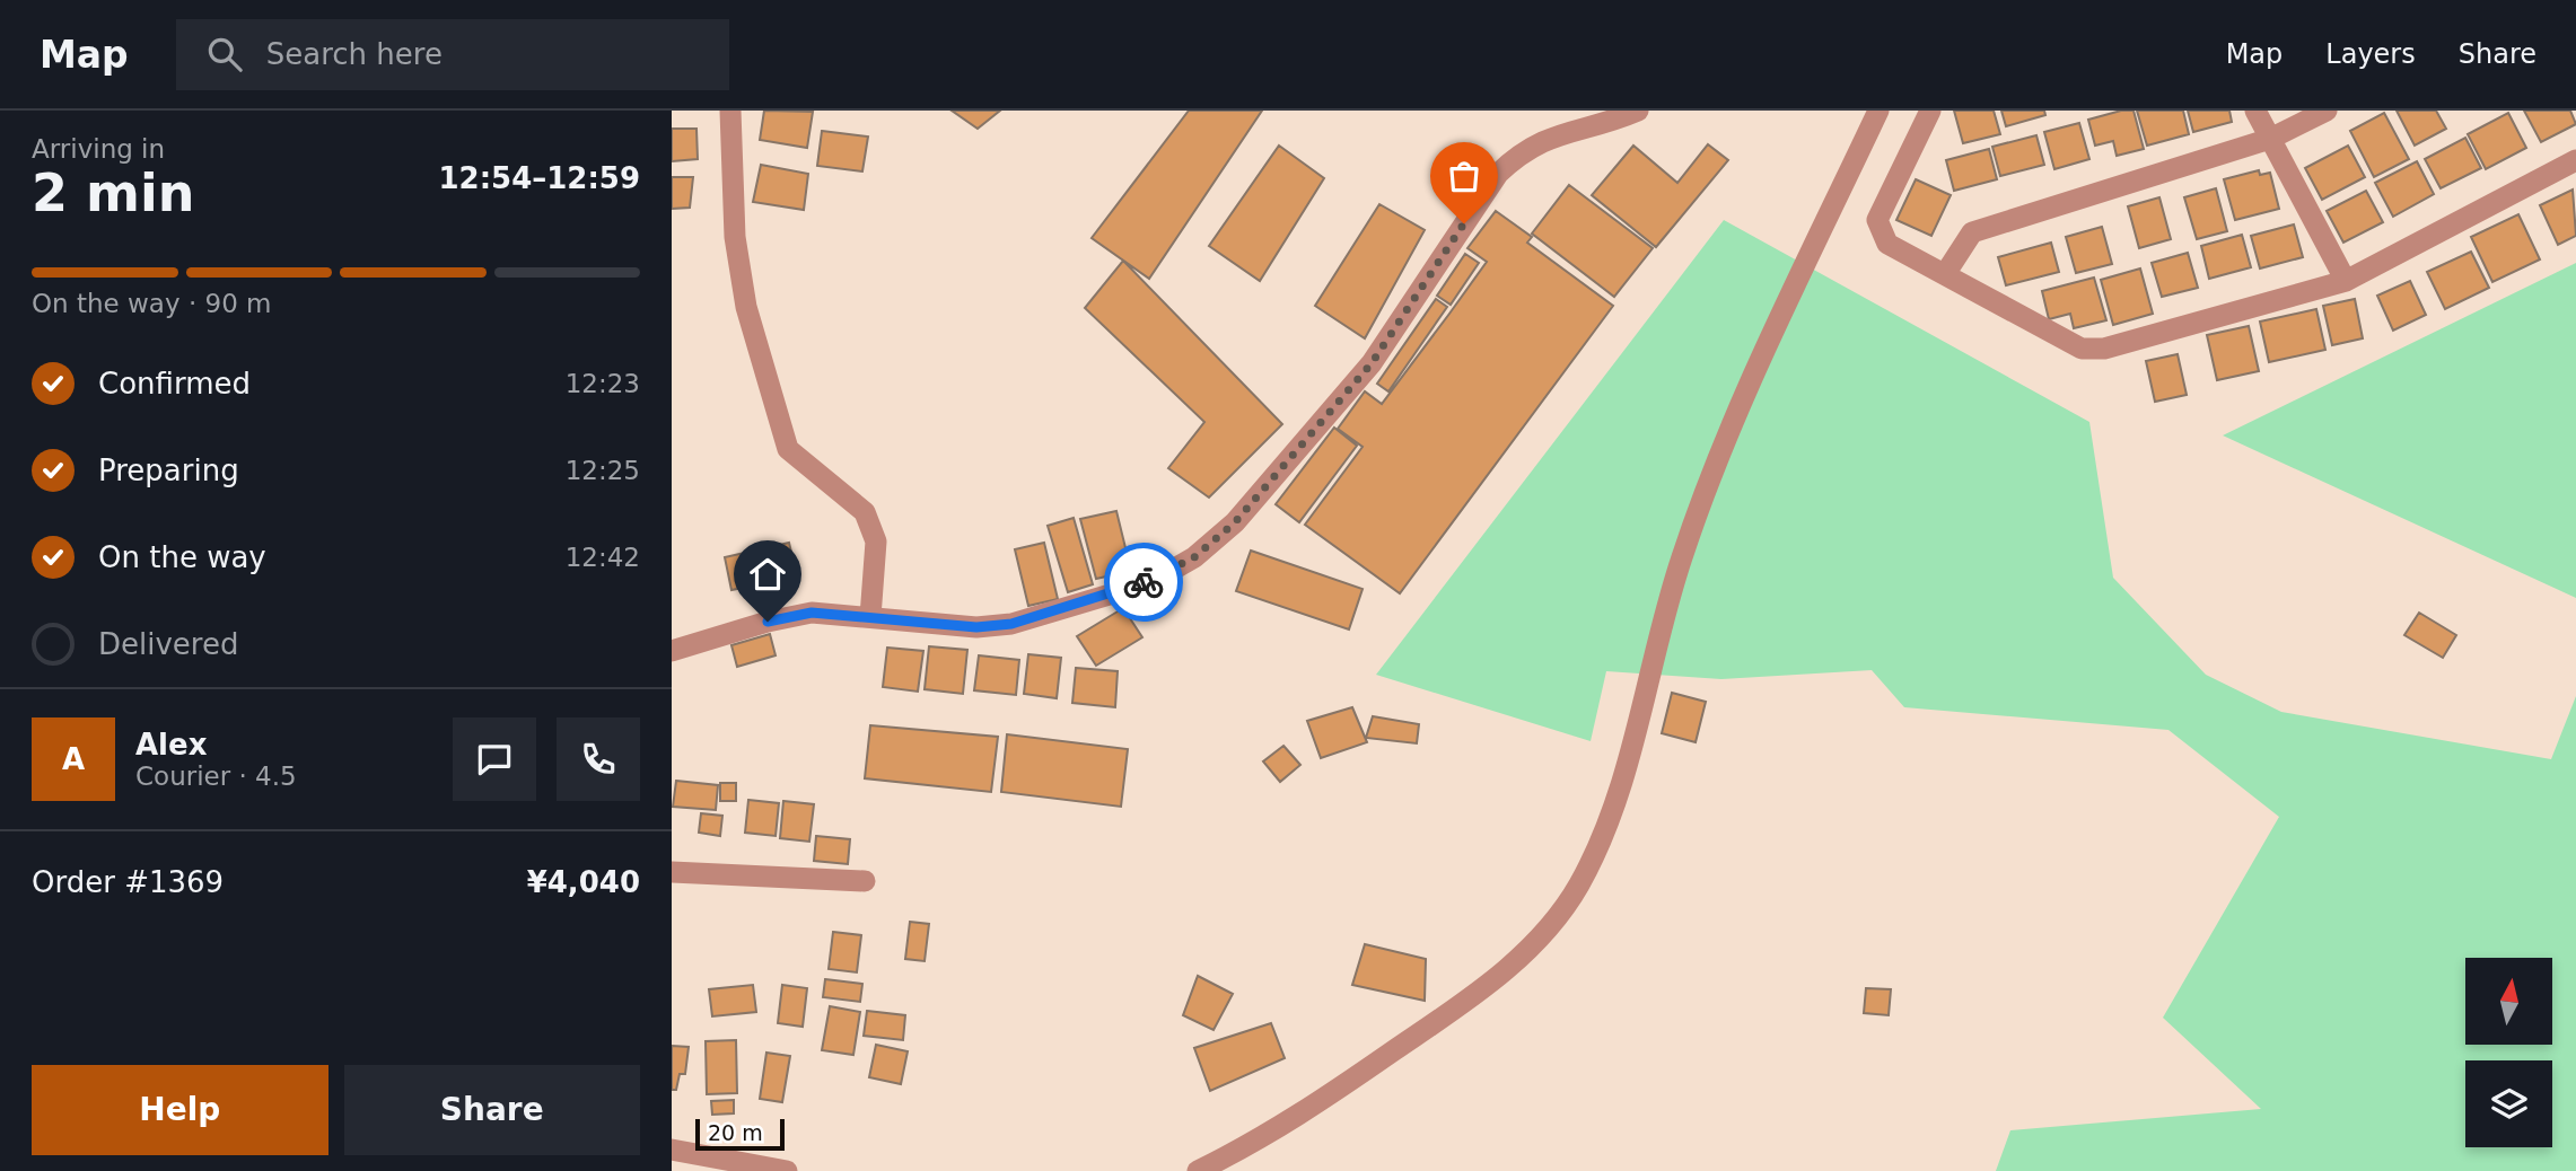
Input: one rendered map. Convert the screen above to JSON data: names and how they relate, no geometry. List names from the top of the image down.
{
  "scale_bar": "20 m",
  "north": "top",
  "page": {
    "header": "Map",
    "search": "Search here",
    "nav": ["Map", "Layers", "Share"],
    "heading": ["2 min", "Arriving in", "12:54–12:59"],
    "panel": [
      "Alex",
      "Courier · 4.5",
      "Order #1369",
      "¥4,040"
    ],
    "bar": "On the way · 90 m",
    "list": [
      ["Confirmed", "12:23"],
      ["Preparing", "12:25"],
      ["On the way", "12:42"],
      "Delivered"
    ],
    "round": "A",
    "buttons": ["Help", "Share"],
    "scale": "20 m"
  }
}
